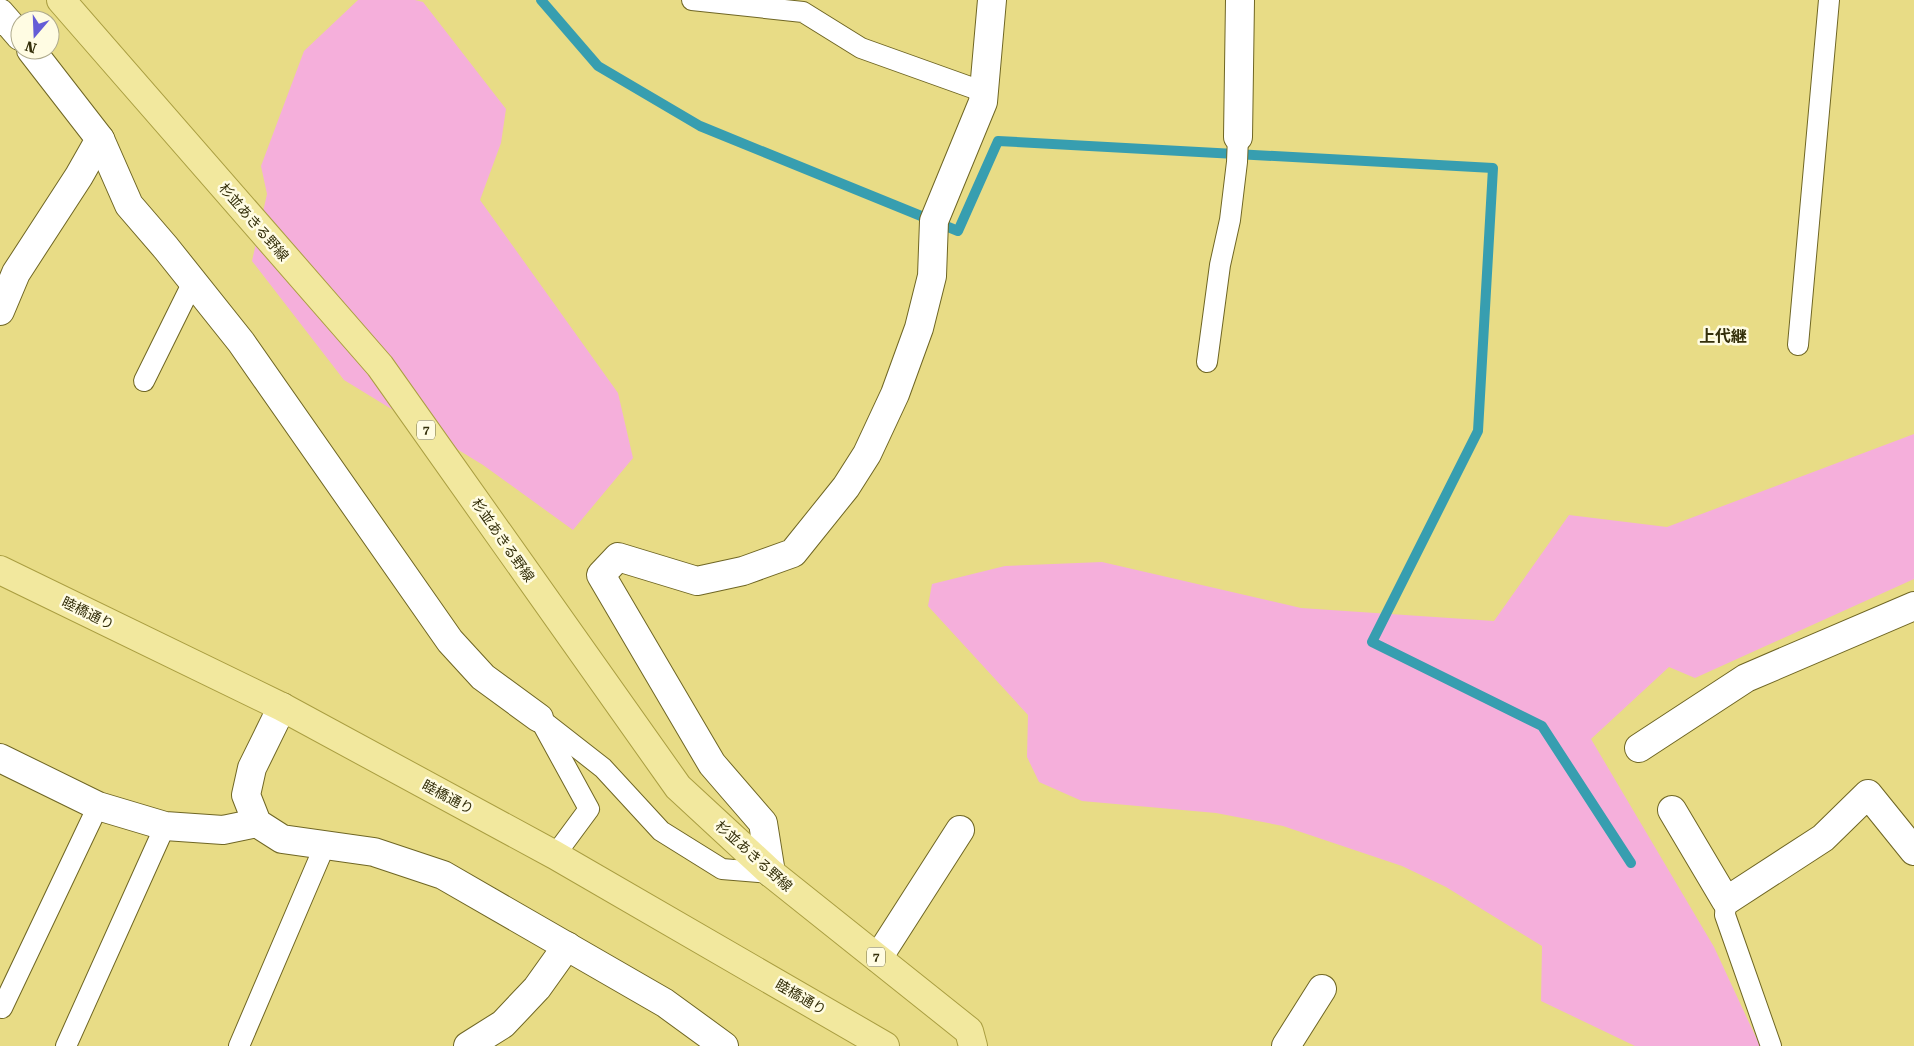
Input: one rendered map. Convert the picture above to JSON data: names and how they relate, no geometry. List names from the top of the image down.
{
  "streets": {
    "main road": ["杉並あきる野線", "7", "睦橋通り"]
  },
  "districts": ["上代継"],
  "north": "bottom"
}
